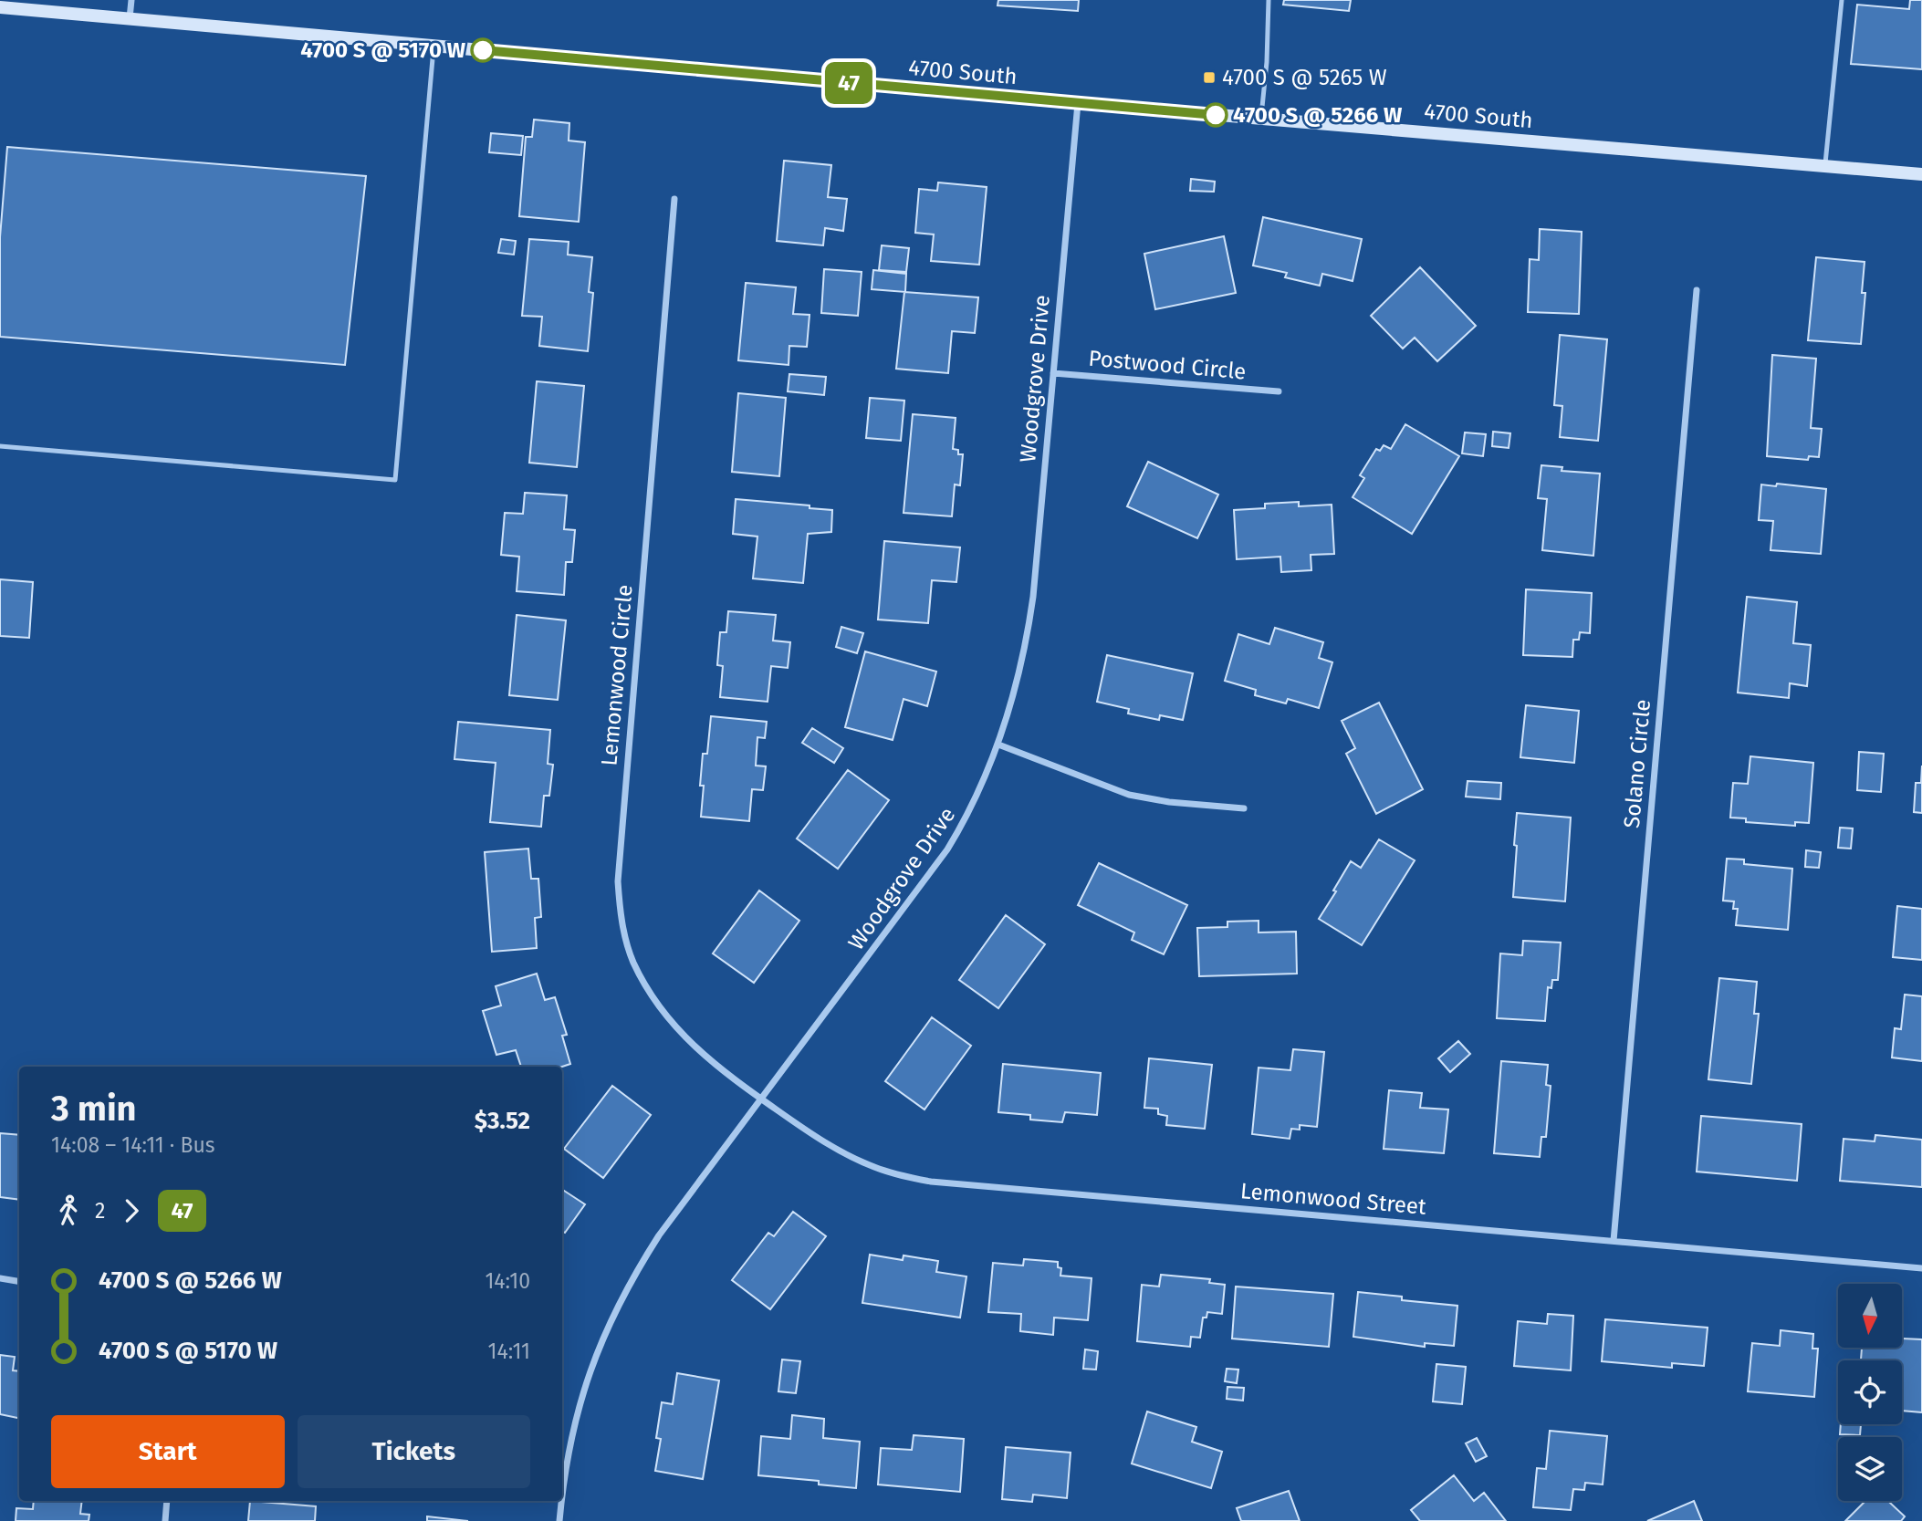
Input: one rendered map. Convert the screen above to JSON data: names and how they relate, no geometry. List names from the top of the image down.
{
  "streets": {
    "main road": ["4700 South"],
    "street": [
      "Postwood Circle",
      "Woodgrove Drive",
      "Lemonwood Circle",
      "Solano Circle",
      "Lemonwood Street"
    ]
  },
  "crossings": [
    ["4700 South", "Woodgrove Drive"],
    ["Postwood Circle", "Woodgrove Drive"],
    ["Woodgrove Drive", "Lemonwood Circle"],
    ["Woodgrove Drive", "Lemonwood Street"],
    ["Lemonwood Circle", "Lemonwood Street"],
    ["Solano Circle", "Lemonwood Street"]
  ],
  "places": {
    "other": ["4700 S @ 5170 W", "4700 S @ 5266 W"],
    "transit": ["4700 S @ 5265 W"]
  },
  "lines": ["bus line 47"],
  "north": "bottom",
  "page": {
    "on_map": "47",
    "heading": ["3 min", "14:08 – 14:11 · Bus", "$3.52"],
    "legs": ["2", "47"],
    "list": [
      {
        "name": "4700 S @ 5266 W",
        "value": "14:10"
      },
      {
        "name": "4700 S @ 5170 W",
        "value": "14:11"
      }
    ],
    "buttons": ["Start", "Tickets"]
  }
}
